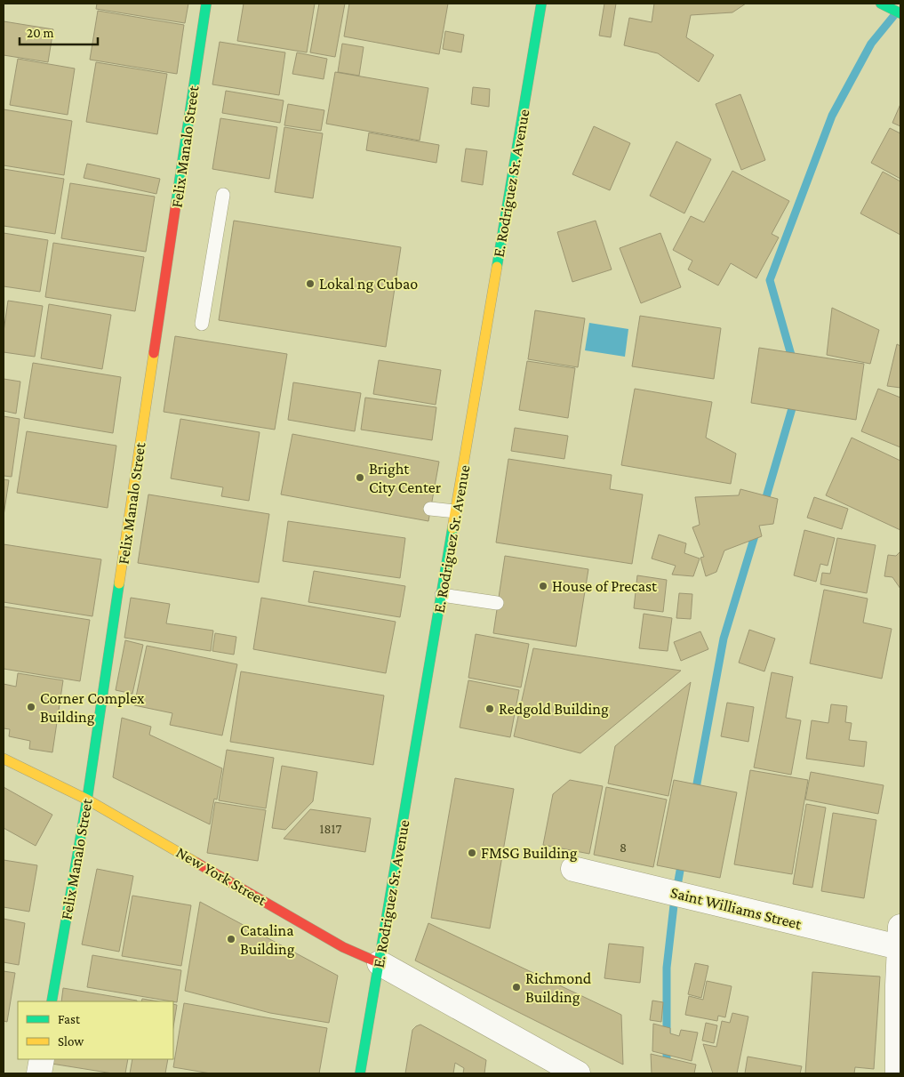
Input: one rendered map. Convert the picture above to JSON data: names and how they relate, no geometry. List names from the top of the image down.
{
  "streets": {
    "street": [
      "Felix Manalo Street",
      "E. Rodriguez Sr. Avenue",
      "New York Street",
      "Saint Williams Street"
    ]
  },
  "crossings": [
    ["Felix Manalo Street", "New York Street"],
    ["E. Rodriguez Sr. Avenue", "New York Street"]
  ],
  "places": [
    "Lokal ng Cubao",
    "Bright City Center",
    "House of Precast",
    "Corner Complex Building",
    "Redgold Building",
    "FMSG Building",
    "Catalina Building",
    "Richmond Building"
  ],
  "house_numbers": ["1817", "8"],
  "legend": ["Fast", "Slow"],
  "scale_bar": "20 m"
}
